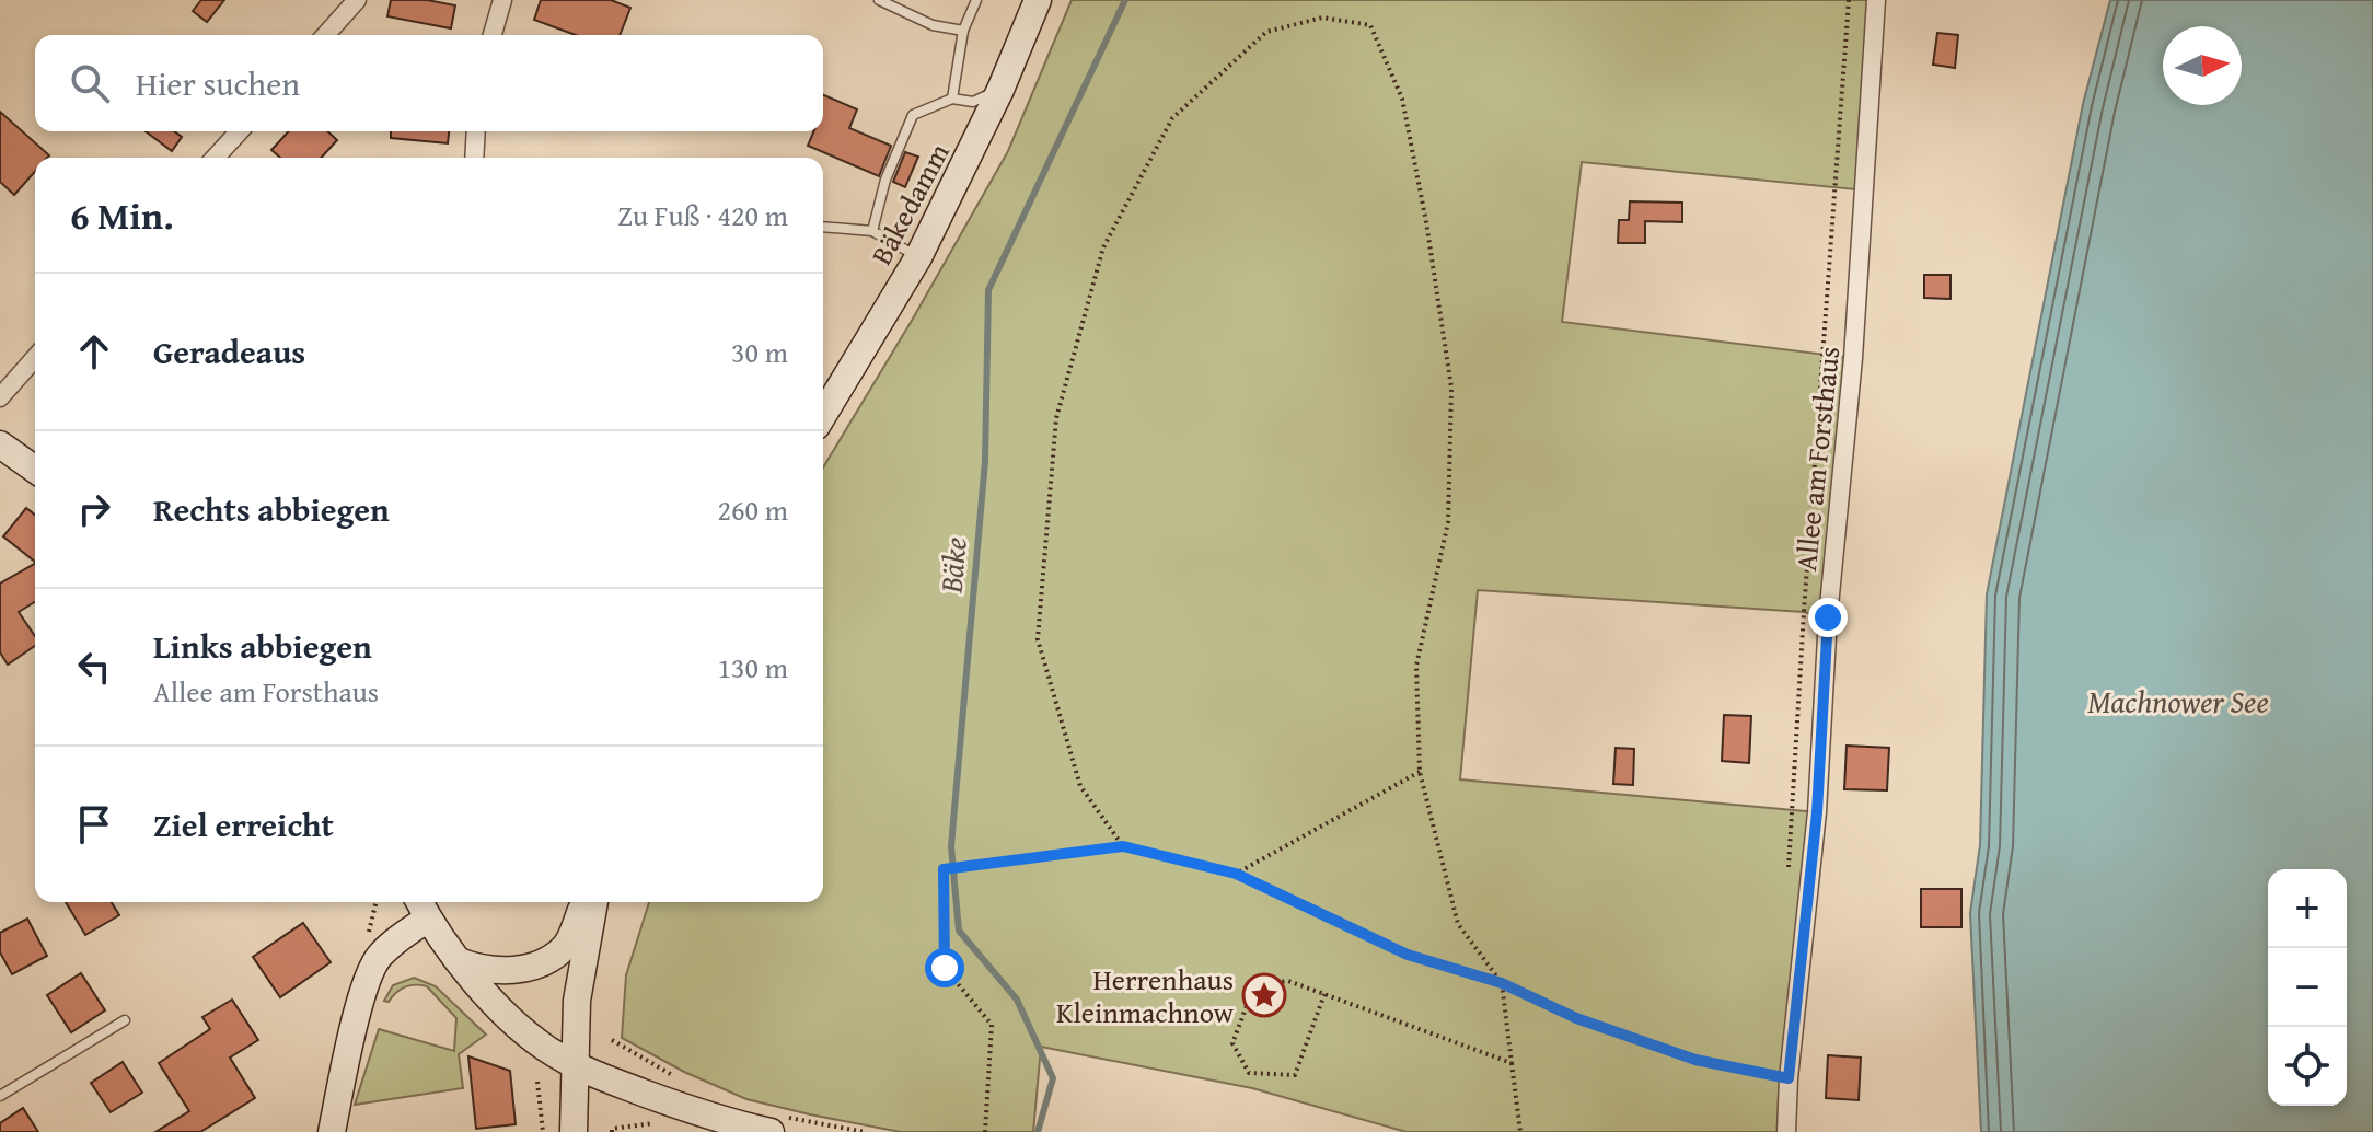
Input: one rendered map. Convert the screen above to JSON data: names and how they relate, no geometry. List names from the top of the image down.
{
  "streets": {
    "main road": ["Bäkedamm"],
    "street": ["Allee am Forsthaus"]
  },
  "water": ["Bäke", "Machnower See"],
  "places": {
    "place": ["Herrenhaus Kleinmachnow"]
  },
  "north": "right",
  "page": {
    "search": "Hier suchen",
    "heading": ["6 Min.", "Zu Fuß · 420 m"],
    "list": [
      ["Geradeaus", "30 m"],
      ["Rechts abbiegen", "260 m"],
      ["Links abbiegen", "Allee am Forsthaus", "130 m"],
      "Ziel erreicht"
    ],
    "map_buttons": ["+", "−"]
  }
}
